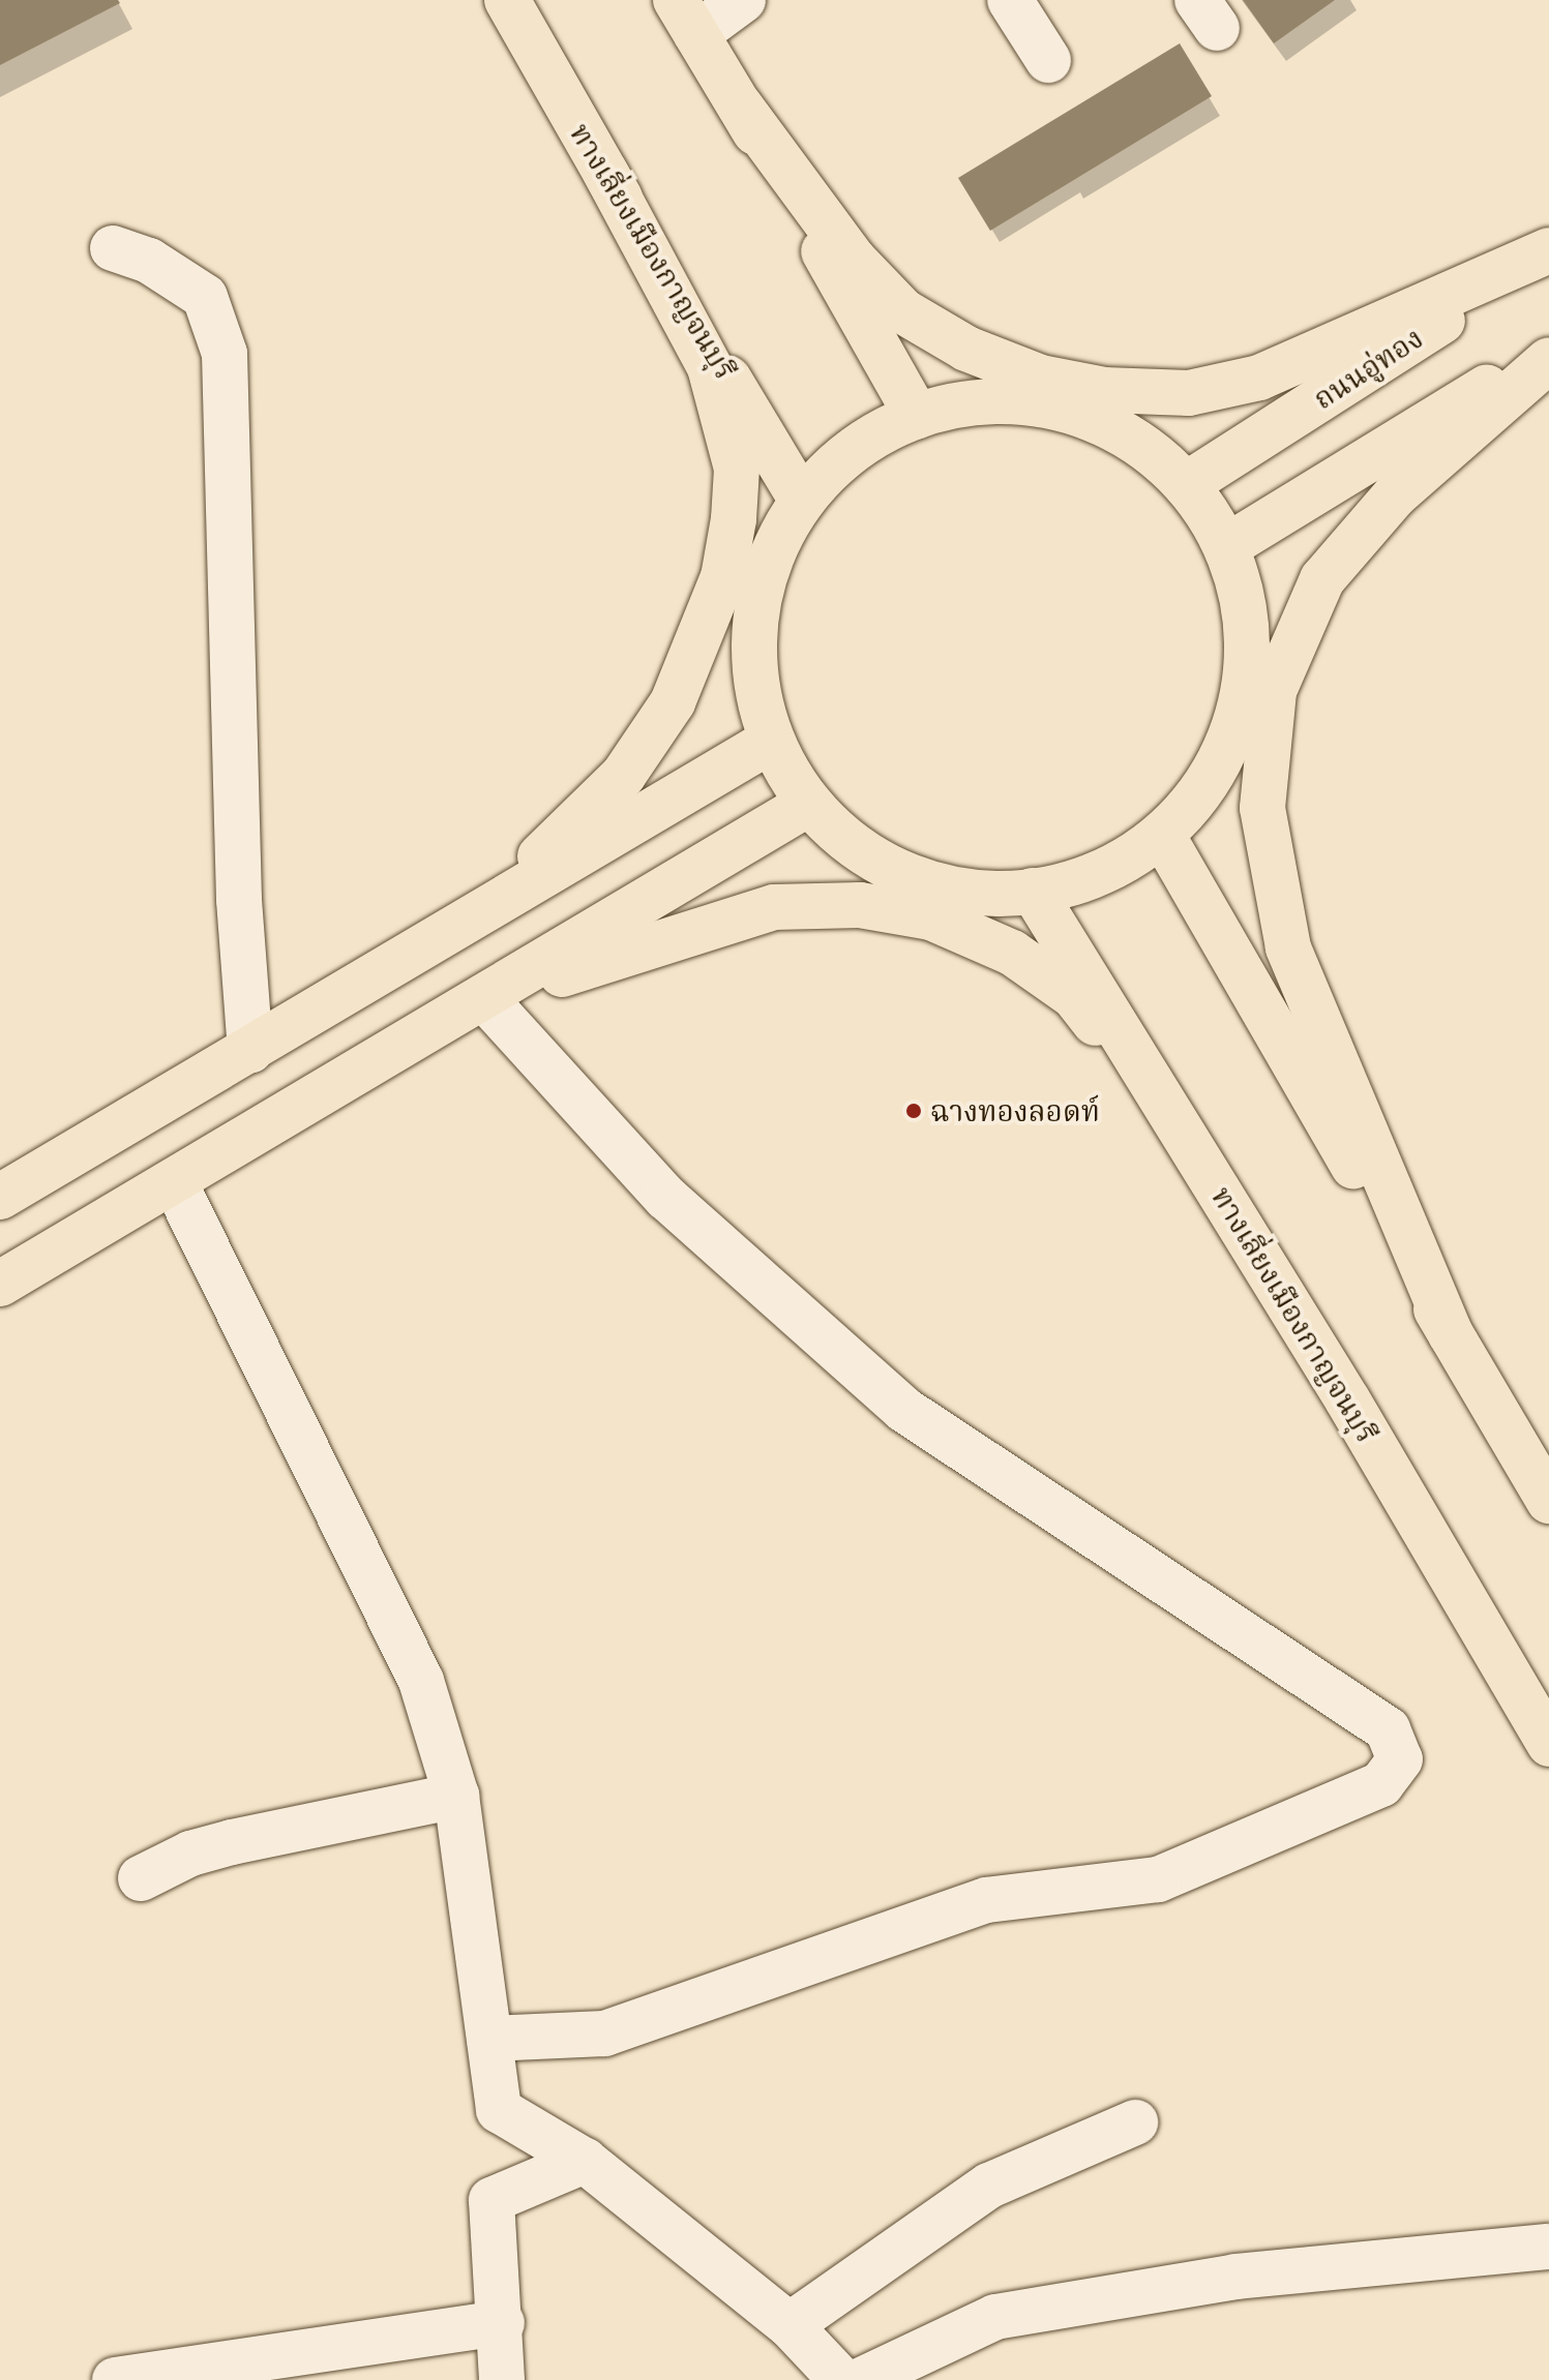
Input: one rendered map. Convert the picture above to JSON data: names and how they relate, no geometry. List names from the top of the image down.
{
  "streets": {
    "main road": ["ทางเลี่ยงเมืองกาญจนบุรี", "ถนนอู่ทอง"]
  },
  "places": ["ฉางทองลอดท์"]
}
